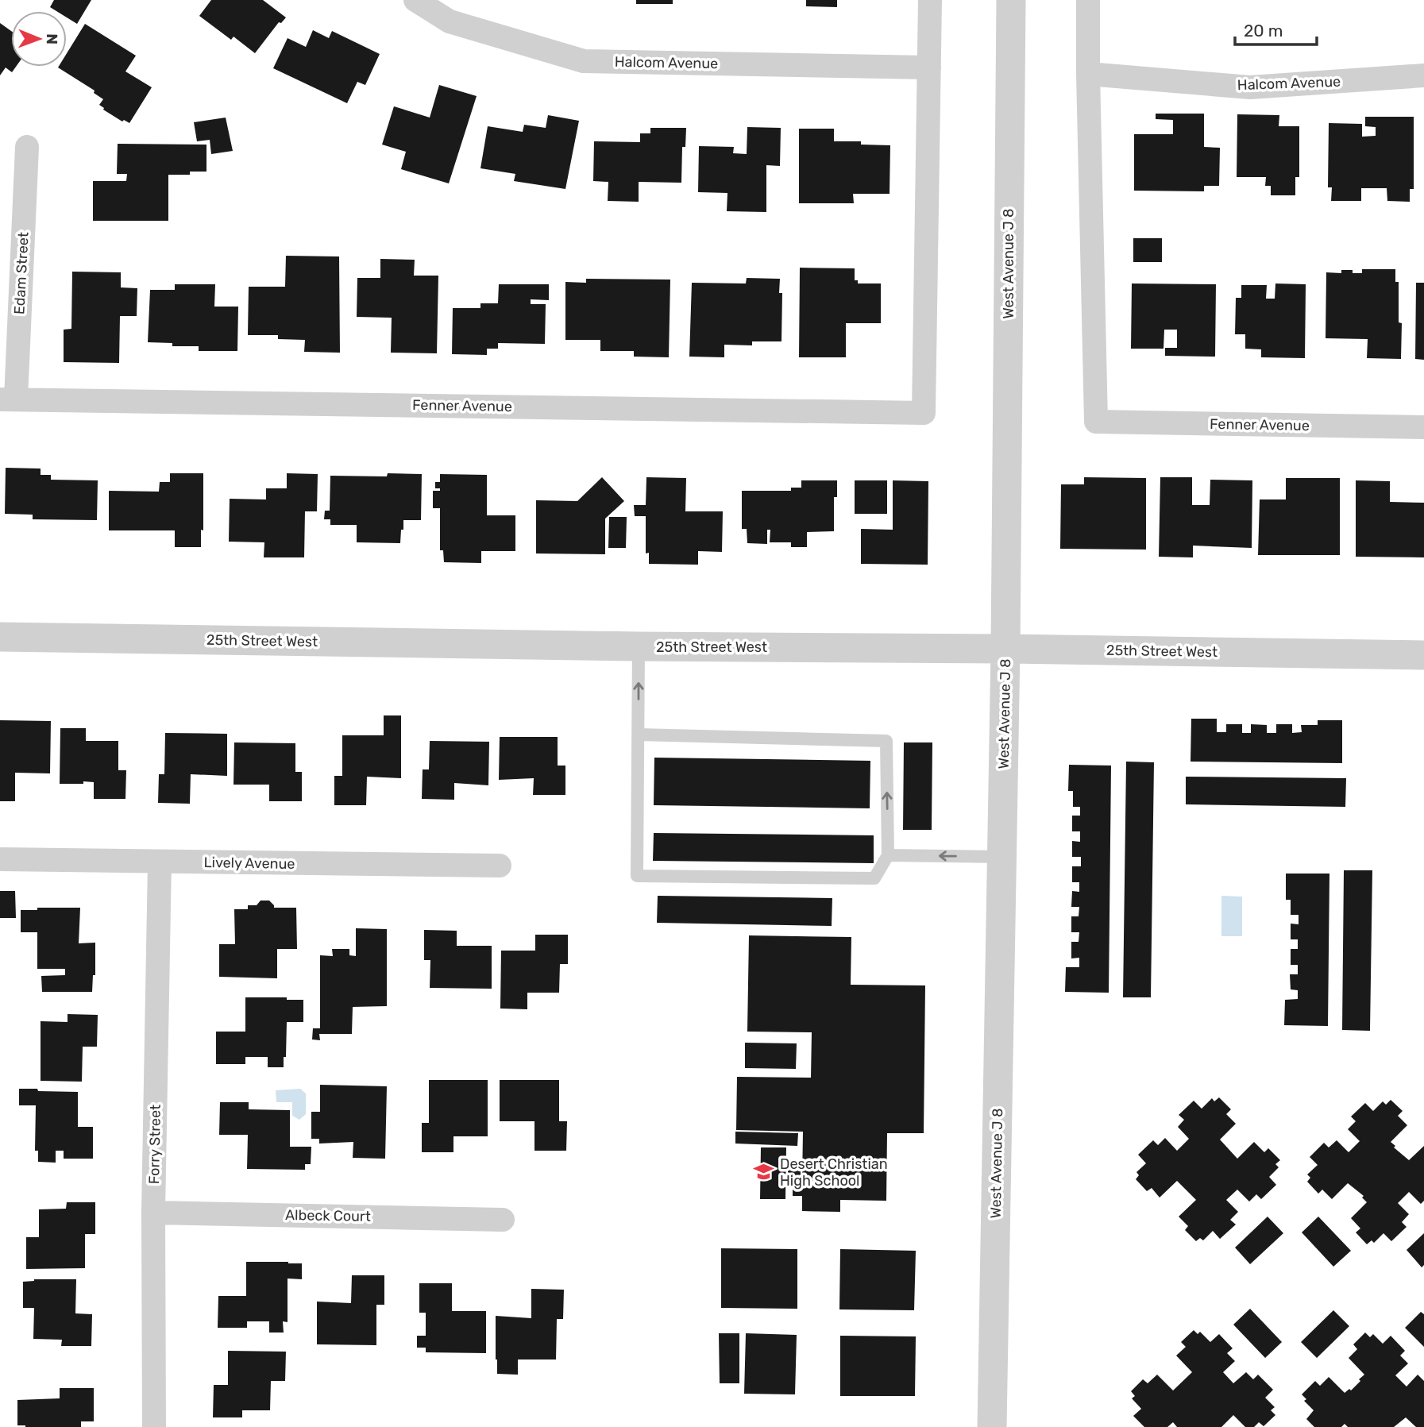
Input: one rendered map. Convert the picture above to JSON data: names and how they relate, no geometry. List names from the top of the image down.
{
  "streets": {
    "street": [
      "Halcom Avenue",
      "West Avenue J 8",
      "Edam Street",
      "Fenner Avenue",
      "25th Street West",
      "Lively Avenue",
      "Forry Street",
      "Albeck Court"
    ]
  },
  "crossings": [
    ["Halcom Avenue", "Fenner Avenue"],
    ["West Avenue J 8", "25th Street West"],
    ["Edam Street", "Fenner Avenue"],
    ["Lively Avenue", "Forry Street"],
    ["Forry Street", "Albeck Court"]
  ],
  "places": {
    "school or university": ["Desert Christian High School"]
  },
  "scale_bar": "20 m",
  "north": "right"
}
